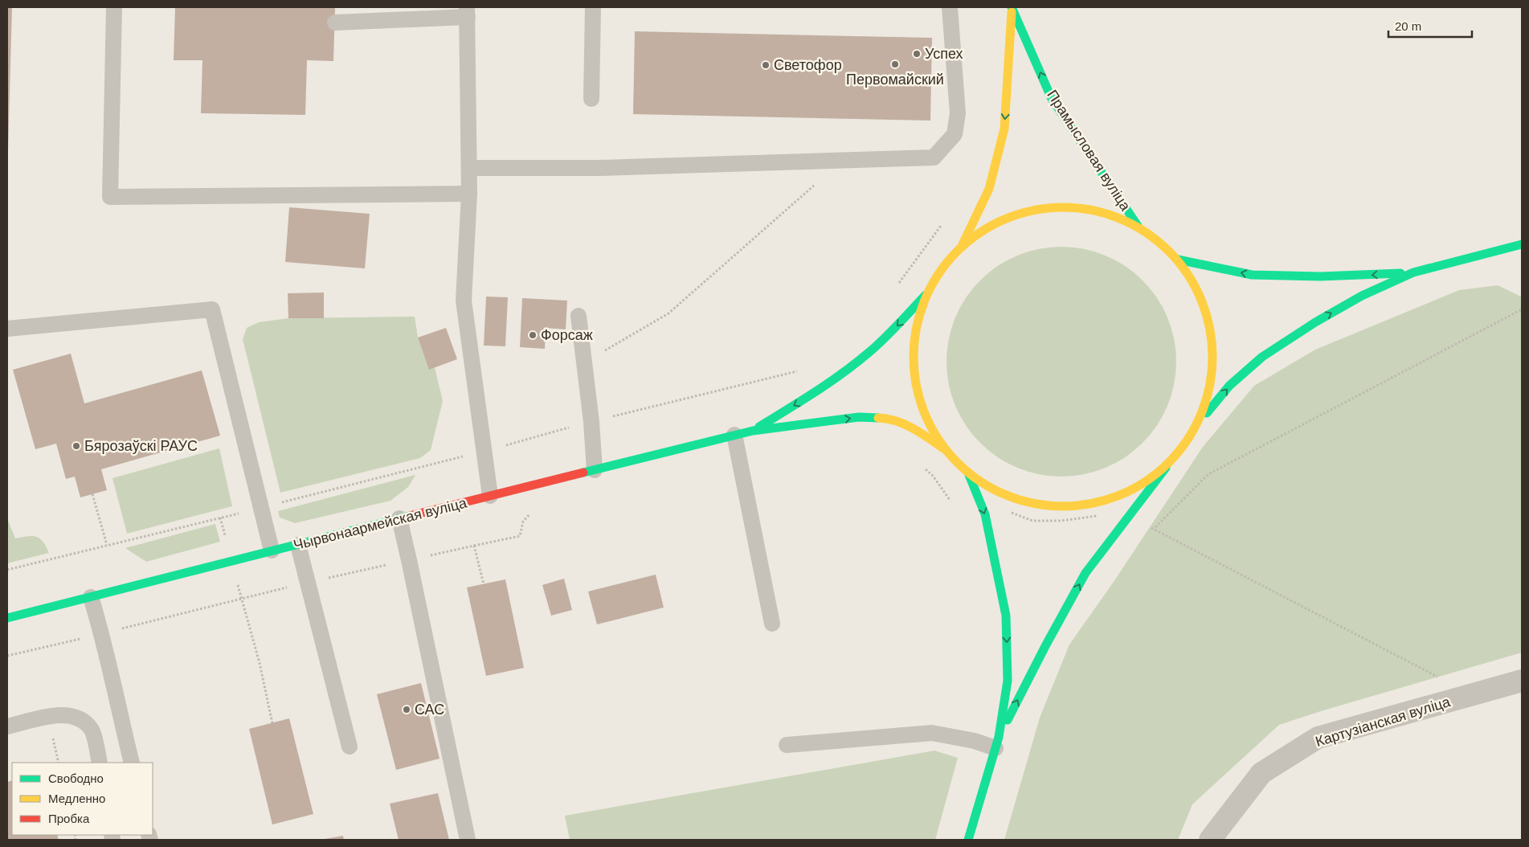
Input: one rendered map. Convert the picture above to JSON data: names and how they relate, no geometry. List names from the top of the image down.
{
  "streets": {
    "main road": ["Прамысловая вуліца", "Чырвонаармейская вуліца"],
    "street": ["Картузіанская вуліца"]
  },
  "places": [
    "Успех",
    "Первомайский",
    "Светофор",
    "Форсаж",
    "Бярозаўскі РАУС",
    "САС"
  ],
  "legend": ["Свободно", "Медленно", "Пробка"],
  "scale_bar": "20 m"
}
